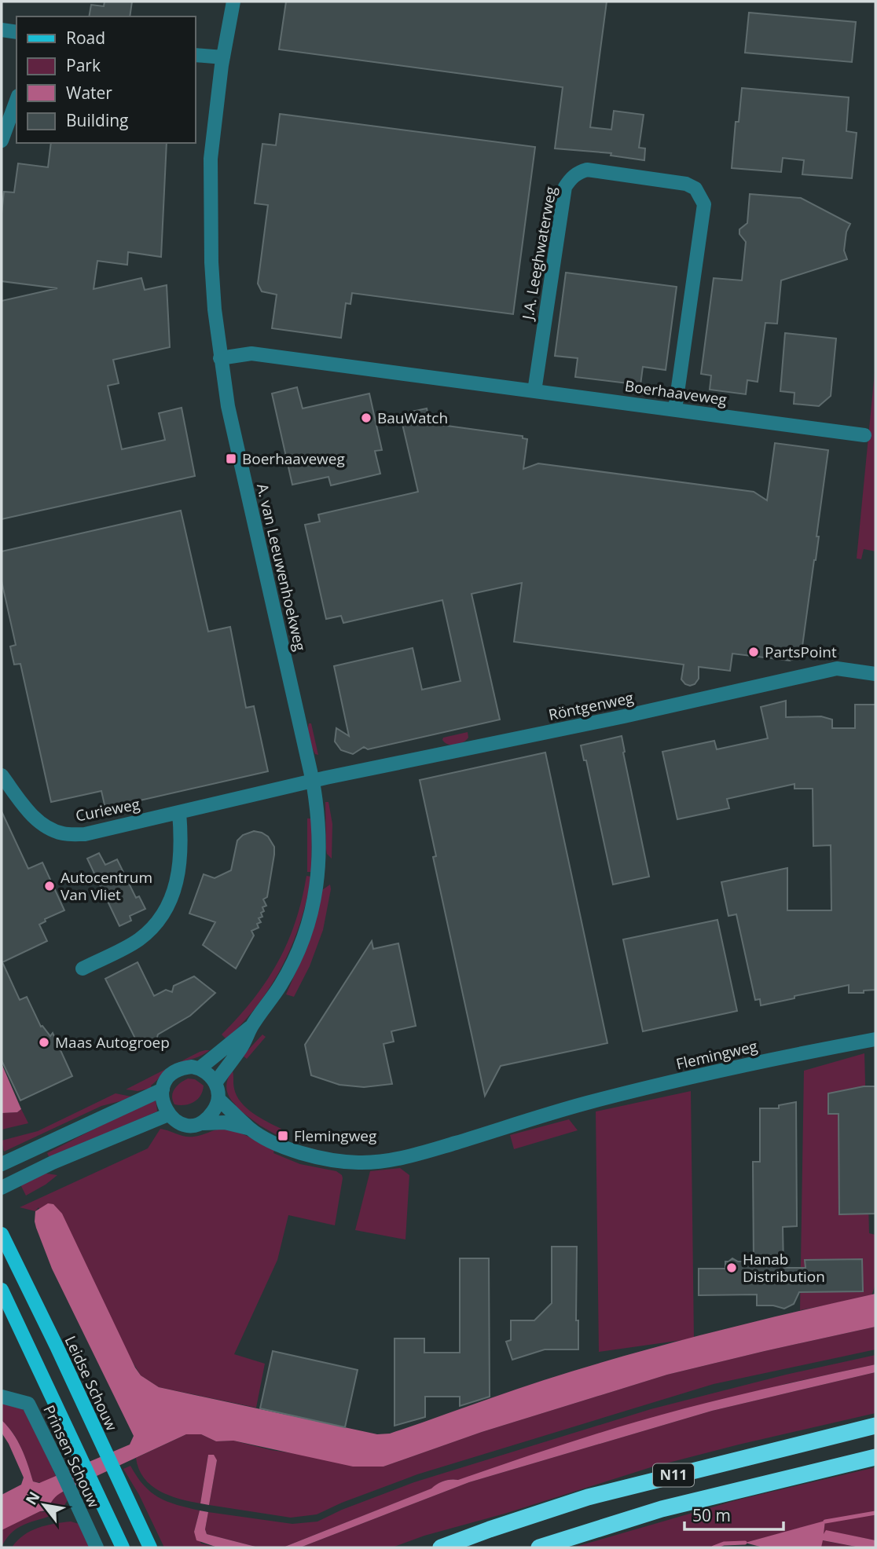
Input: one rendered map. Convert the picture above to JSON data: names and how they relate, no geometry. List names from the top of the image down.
{
  "streets": {
    "highway": ["N11"],
    "main road": ["Leidse Schouw"],
    "street": [
      "J.A. Leeghwaterweg",
      "Boerhaaveweg",
      "A. van Leeuwenhoekweg",
      "Röntgenweg",
      "Curieweg",
      "Flemingweg",
      "Prinsen Schouw"
    ]
  },
  "crossings": [
    ["J.A. Leeghwaterweg", "Boerhaaveweg"],
    ["Boerhaaveweg", "A. van Leeuwenhoekweg"],
    ["A. van Leeuwenhoekweg", "Röntgenweg"],
    ["A. van Leeuwenhoekweg", "Curieweg"],
    ["A. van Leeuwenhoekweg", "Flemingweg"],
    ["Röntgenweg", "Curieweg"]
  ],
  "places": {
    "other": [
      "BauWatch",
      "PartsPoint",
      "Autocentrum Van Vliet",
      "Maas Autogroep",
      "Hanab Distribution"
    ],
    "transit": ["Boerhaaveweg", "Flemingweg"]
  },
  "legend": [
    "Road",
    "Park",
    "Water",
    "Building"
  ],
  "scale_bar": "50 m",
  "north": "top left"
}
